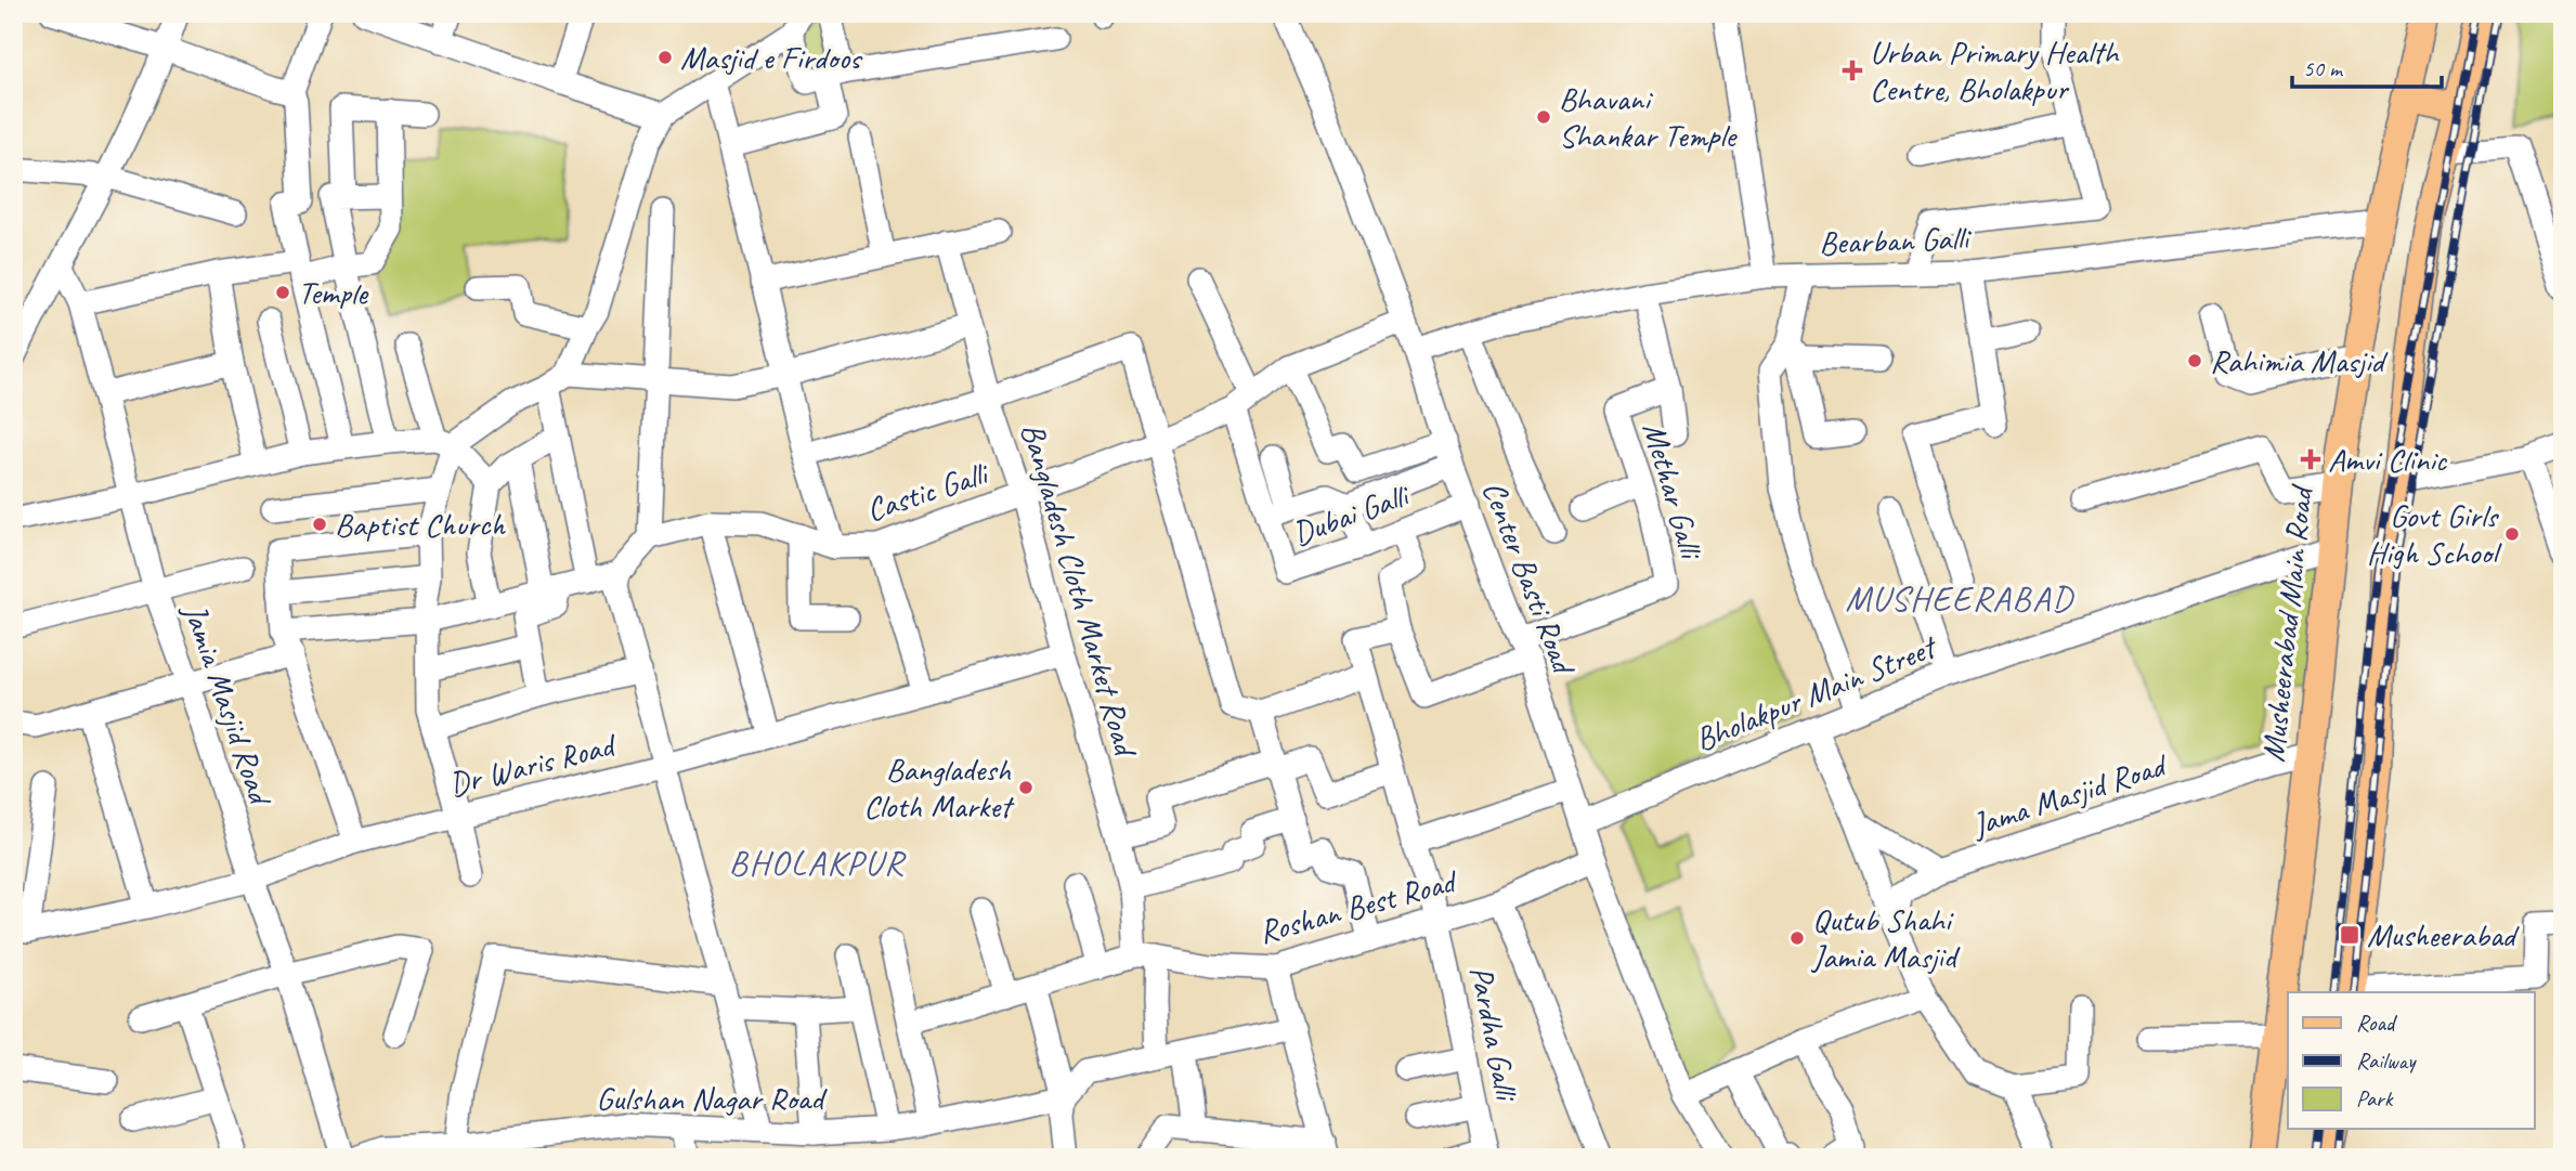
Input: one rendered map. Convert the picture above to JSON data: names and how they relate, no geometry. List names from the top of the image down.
{
  "streets": {
    "main road": ["Musheerabad Main Road"],
    "street": [
      "Bearban Galli",
      "Methar Galli",
      "Castic Galli",
      "Dubai Galli",
      "Center Basti Road",
      "Bangladesh Cloth Market Road",
      "Bholakpur Main Street",
      "Jamia Masjid Road",
      "Dr Waris Road",
      "Jama Masjid Road",
      "Roshan Best Road",
      "Pardha Galli",
      "Gulshan Nagar Road"
    ]
  },
  "crossings": [
    ["Bearban Galli", "Methar Galli"],
    ["Bearban Galli", "Center Basti Road"],
    ["Bearban Galli", "Musheerabad Main Road"],
    ["Methar Galli", "Center Basti Road"],
    ["Castic Galli", "Dubai Galli"],
    ["Castic Galli", "Center Basti Road"],
    ["Castic Galli", "Bangladesh Cloth Market Road"],
    ["Dubai Galli", "Center Basti Road"],
    ["Center Basti Road", "Bholakpur Main Street"],
    ["Center Basti Road", "Roshan Best Road"],
    ["Bangladesh Cloth Market Road", "Dr Waris Road"],
    ["Bangladesh Cloth Market Road", "Roshan Best Road"],
    ["Musheerabad Main Road", "Bholakpur Main Street"],
    ["Musheerabad Main Road", "Jama Masjid Road"],
    ["Jamia Masjid Road", "Dr Waris Road"],
    ["Jamia Masjid Road", "Gulshan Nagar Road"],
    ["Roshan Best Road", "Pardha Galli"]
  ],
  "districts": ["MUSHEERABAD", "BHOLAKPUR"],
  "places": {
    "other": [
      "Masjid e Firdoos",
      "Bhavani Shankar Temple",
      "Temple",
      "Rahimia Masjid",
      "Baptist Church",
      "Govt Girls High School",
      "Bangladesh Cloth Market",
      "Qutub Shahi Jamia Masjid"
    ],
    "health": ["Urban Primary Health Centre, Bholakpur", "Amvi Clinic"],
    "transit": ["Musheerabad"]
  },
  "legend": ["Road", "Railway", "Park"],
  "scale_bar": "50 m"
}
